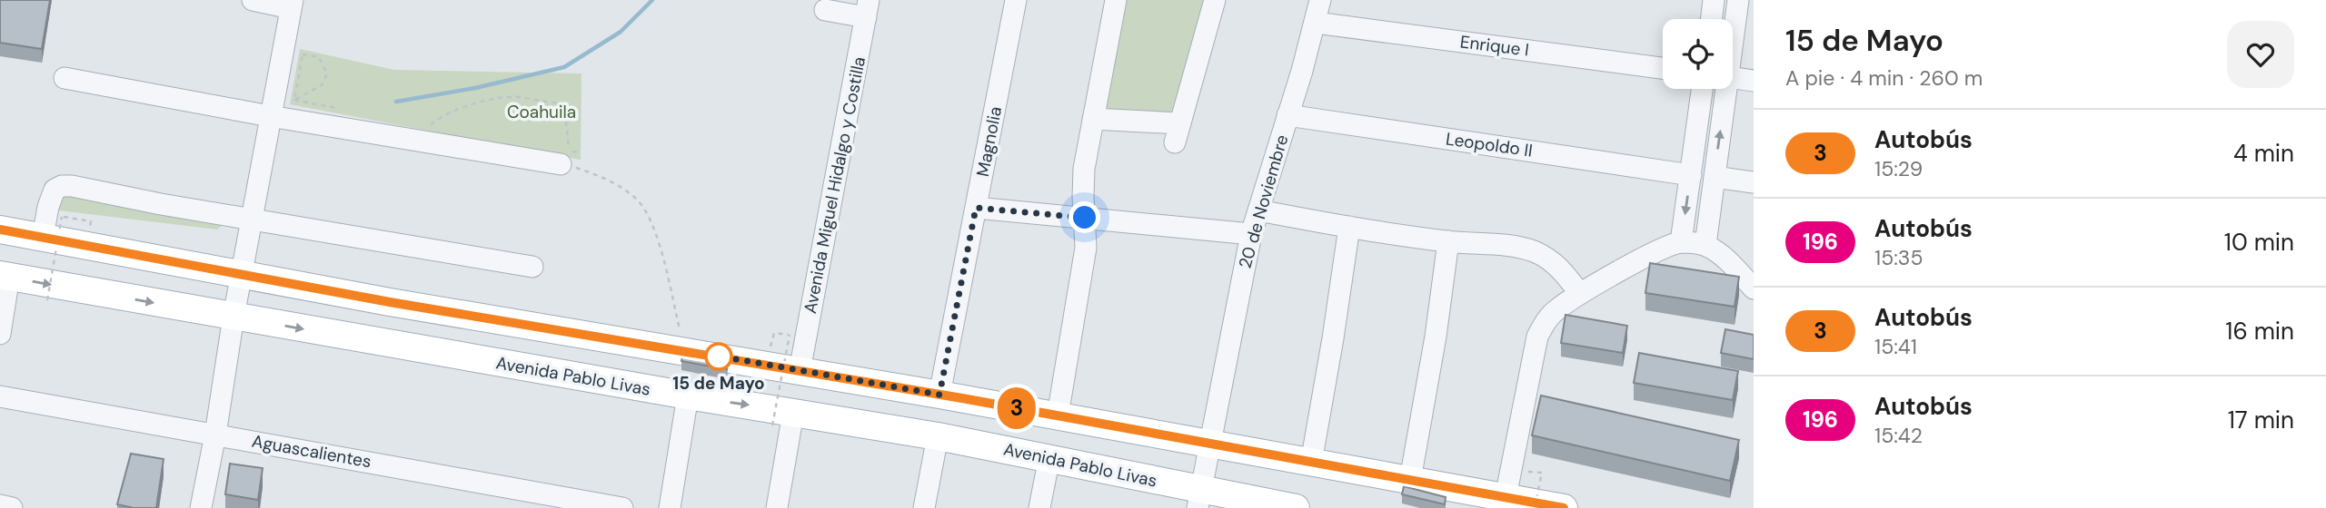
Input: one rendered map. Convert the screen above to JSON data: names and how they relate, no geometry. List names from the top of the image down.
{
  "streets": {
    "main road": ["Avenida Pablo Livas"],
    "street": [
      "Enrique I",
      "Magnolia",
      "Leopoldo II",
      "Avenida Miguel Hidalgo y Costilla",
      "20 de Noviembre",
      "Aguascalientes"
    ]
  },
  "crossings": [
    ["Enrique I", "20 de Noviembre"],
    ["Leopoldo II", "20 de Noviembre"],
    ["20 de Noviembre", "Avenida Pablo Livas"]
  ],
  "parks": ["Coahuila"],
  "places": ["15 de Mayo"],
  "lines": ["bus line 3"],
  "page": {
    "on_map": "3",
    "heading": ["15 de Mayo", "A pie · 4 min · 260 m"],
    "list": [
      {
        "mark": "3",
        "name": "Autobús",
        "note": "15:29",
        "value": "4 min"
      },
      {
        "mark": "196",
        "name": "Autobús",
        "note": "15:35",
        "value": "10 min"
      },
      {
        "mark": "3",
        "name": "Autobús",
        "note": "15:41",
        "value": "16 min"
      },
      {
        "mark": "196",
        "name": "Autobús",
        "note": "15:42",
        "value": "17 min"
      }
    ]
  }
}
